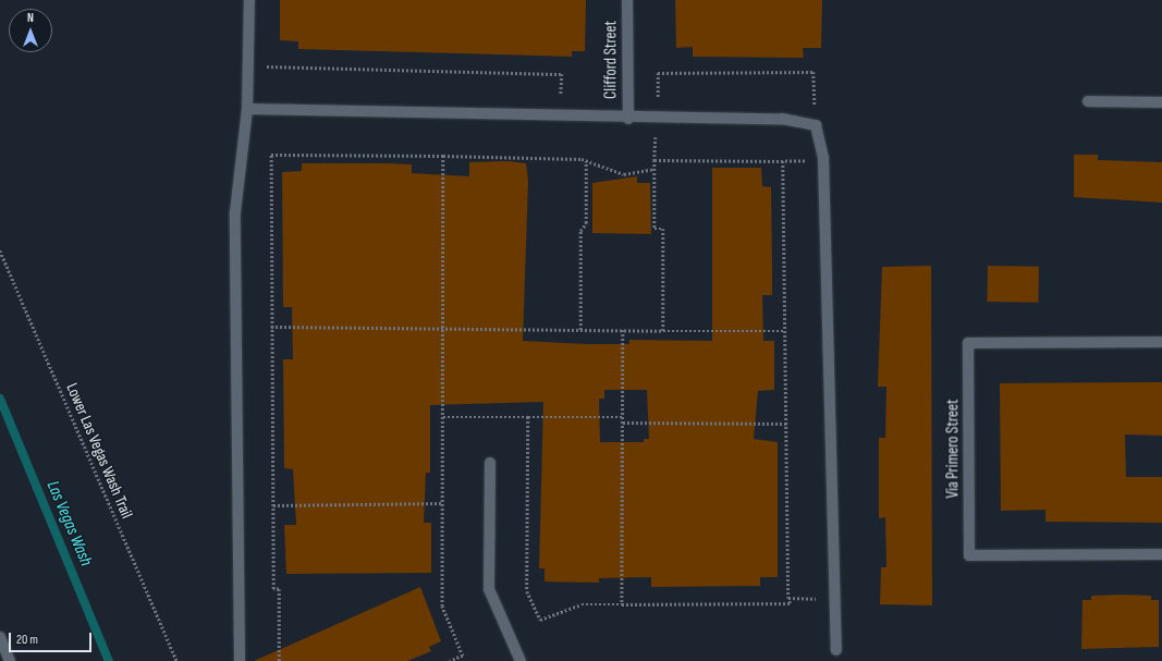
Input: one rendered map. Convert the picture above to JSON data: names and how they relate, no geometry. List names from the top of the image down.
{
  "streets": {
    "street": ["Clifford Street", "Via Primero Street"],
    "path": ["Lower Las Vegas Wash Trail"]
  },
  "water": ["Las Vegas Wash"],
  "scale_bar": "20 m",
  "north": "top"
}
